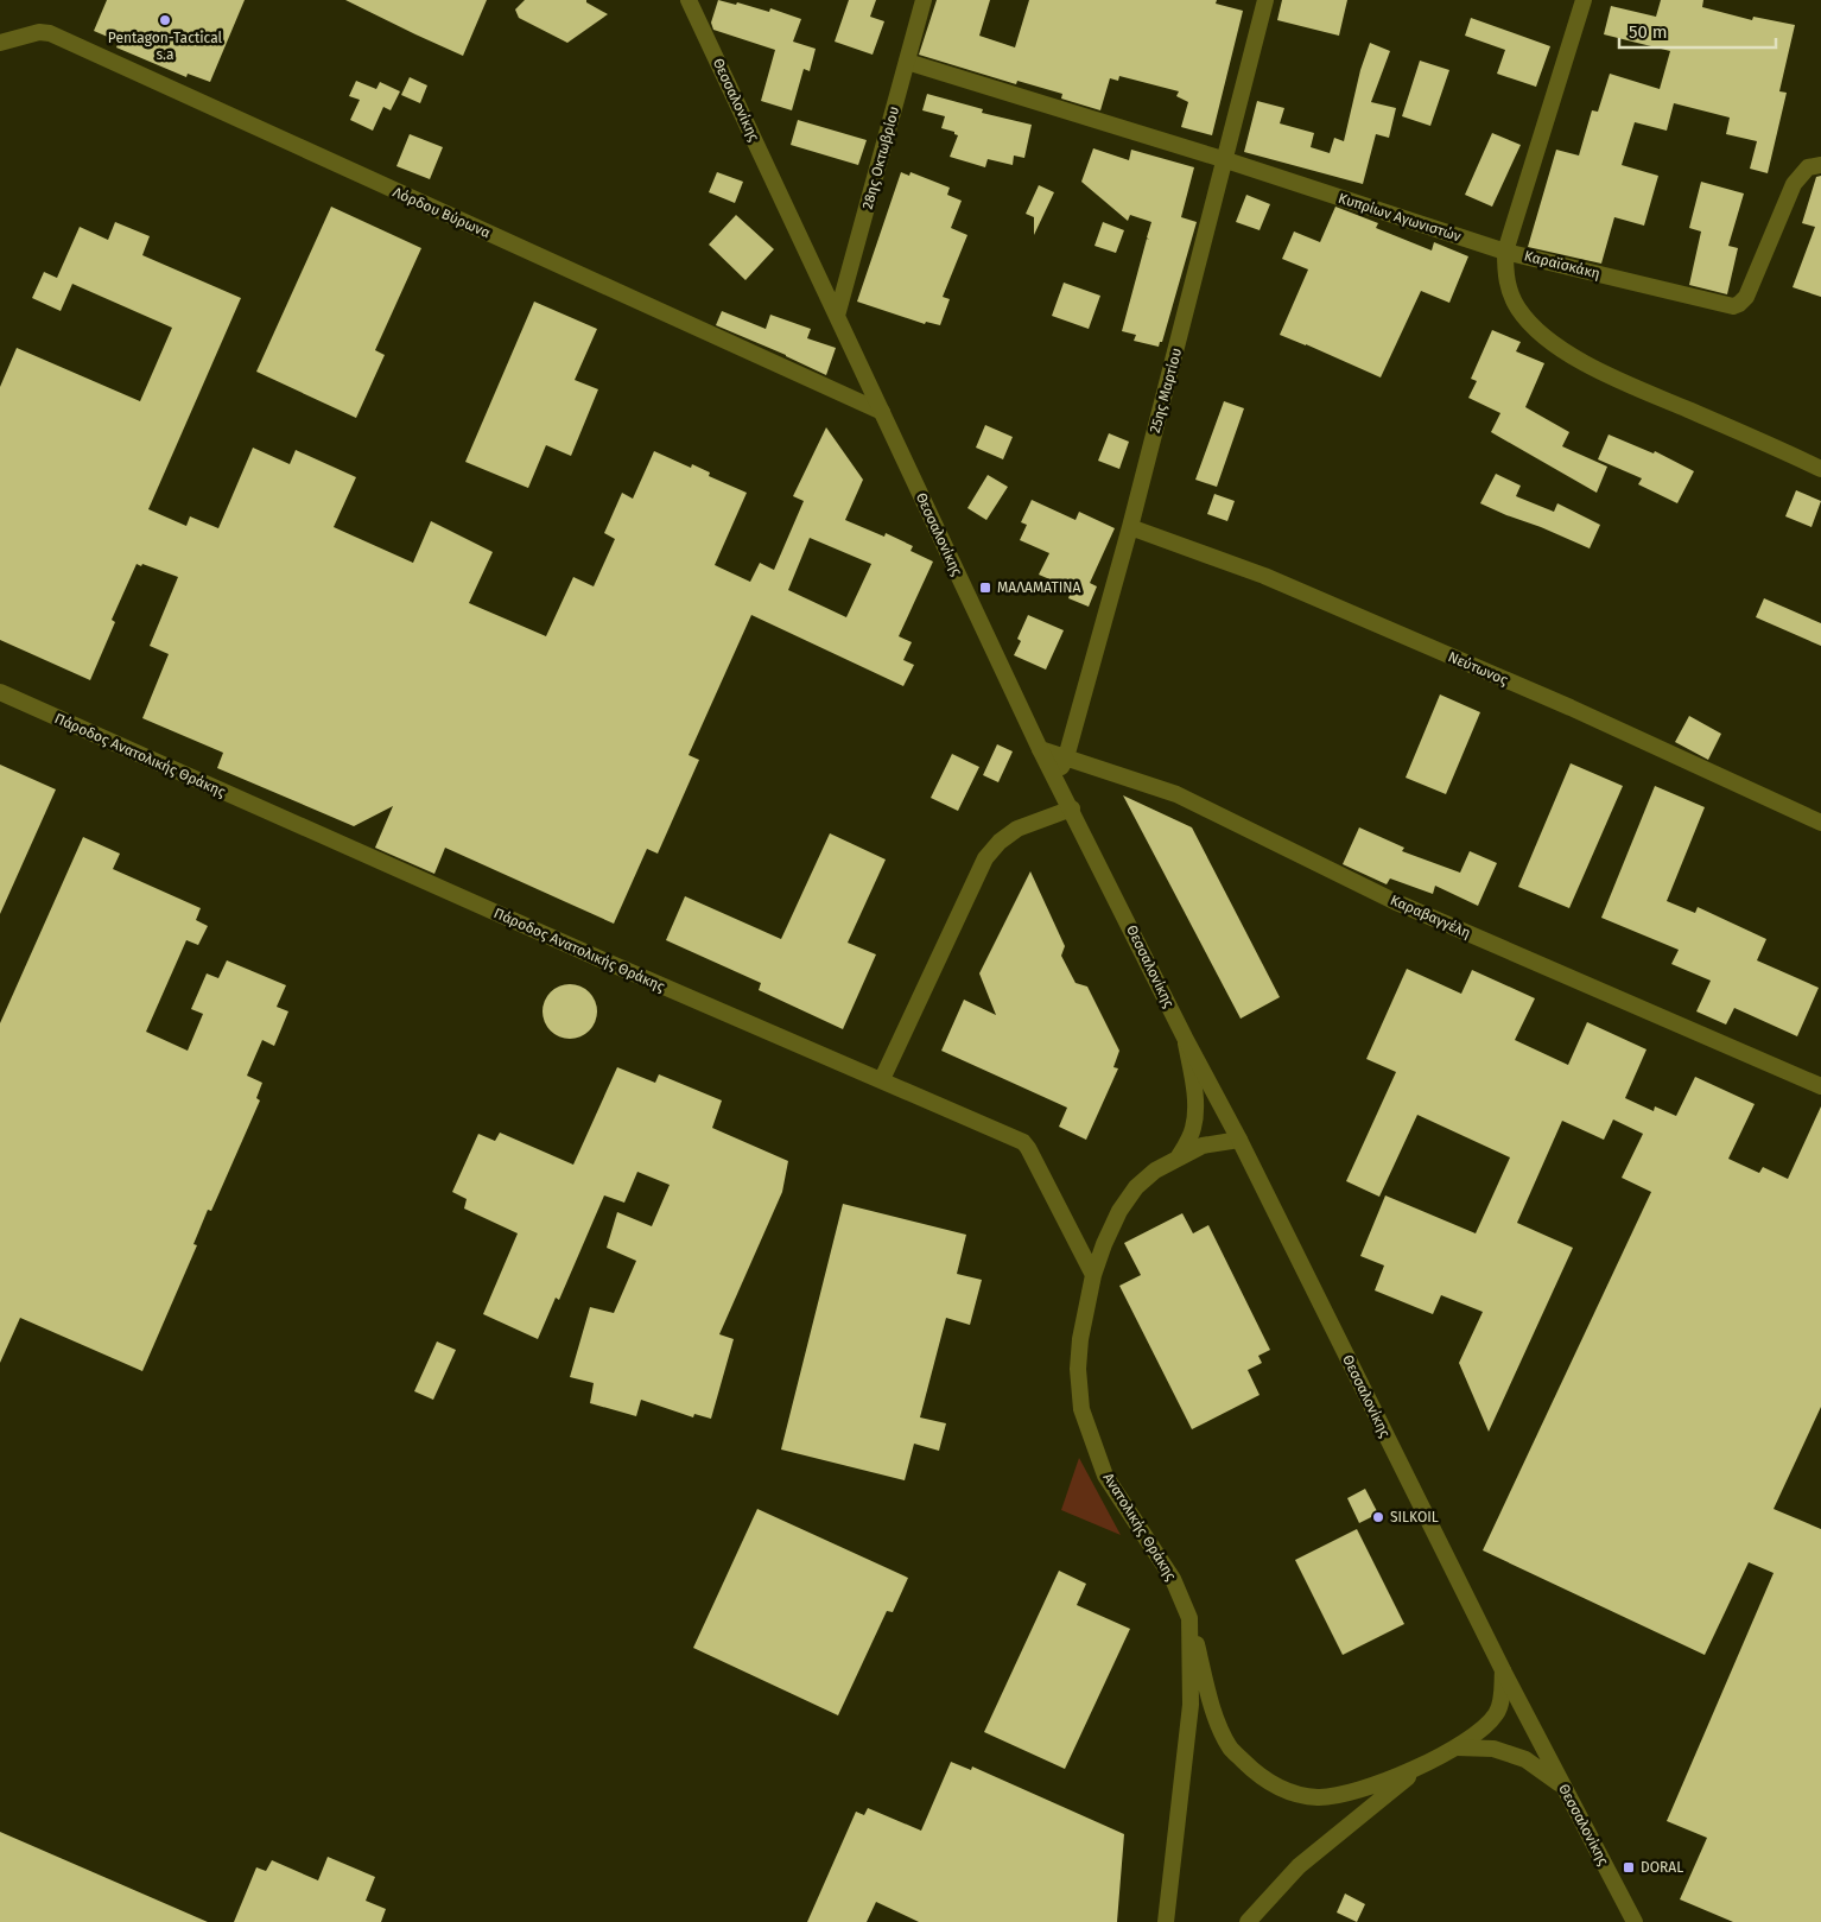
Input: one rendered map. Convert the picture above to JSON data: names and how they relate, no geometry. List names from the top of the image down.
{
  "streets": {
    "street": [
      "Θεσσαλονίκης",
      "28ης Οκτωβρίου",
      "Λόρδου Βύρωνα",
      "Κυπρίων Αγωνιστών",
      "Καραϊσκάκη",
      "25ης Μαρτίου",
      "Νεύτωνος",
      "Πάροδος Ανατολικής Θράκης",
      "Καραβαγγέλη",
      "Ανατολικής Θράκης"
    ]
  },
  "crossings": [
    ["Θεσσαλονίκης", "28ης Οκτωβρίου"],
    ["Θεσσαλονίκης", "Λόρδου Βύρωνα"],
    ["Θεσσαλονίκης", "25ης Μαρτίου"],
    ["Θεσσαλονίκης", "Καραβαγγέλη"],
    ["Θεσσαλονίκης", "Ανατολικής Θράκης"],
    ["28ης Οκτωβρίου", "Κυπρίων Αγωνιστών"],
    ["Κυπρίων Αγωνιστών", "Καραϊσκάκη"],
    ["Κυπρίων Αγωνιστών", "25ης Μαρτίου"],
    ["25ης Μαρτίου", "Νεύτωνος"],
    ["25ης Μαρτίου", "Καραβαγγέλη"],
    ["Πάροδος Ανατολικής Θράκης", "Ανατολικής Θράκης"]
  ],
  "places": {
    "other": ["Pentagon-Tactical s.a", "SILKOIL"],
    "transit": ["ΜΑΛΑΜΑΤΙΝΑ", "DORAL"]
  },
  "scale_bar": "50 m"
}
